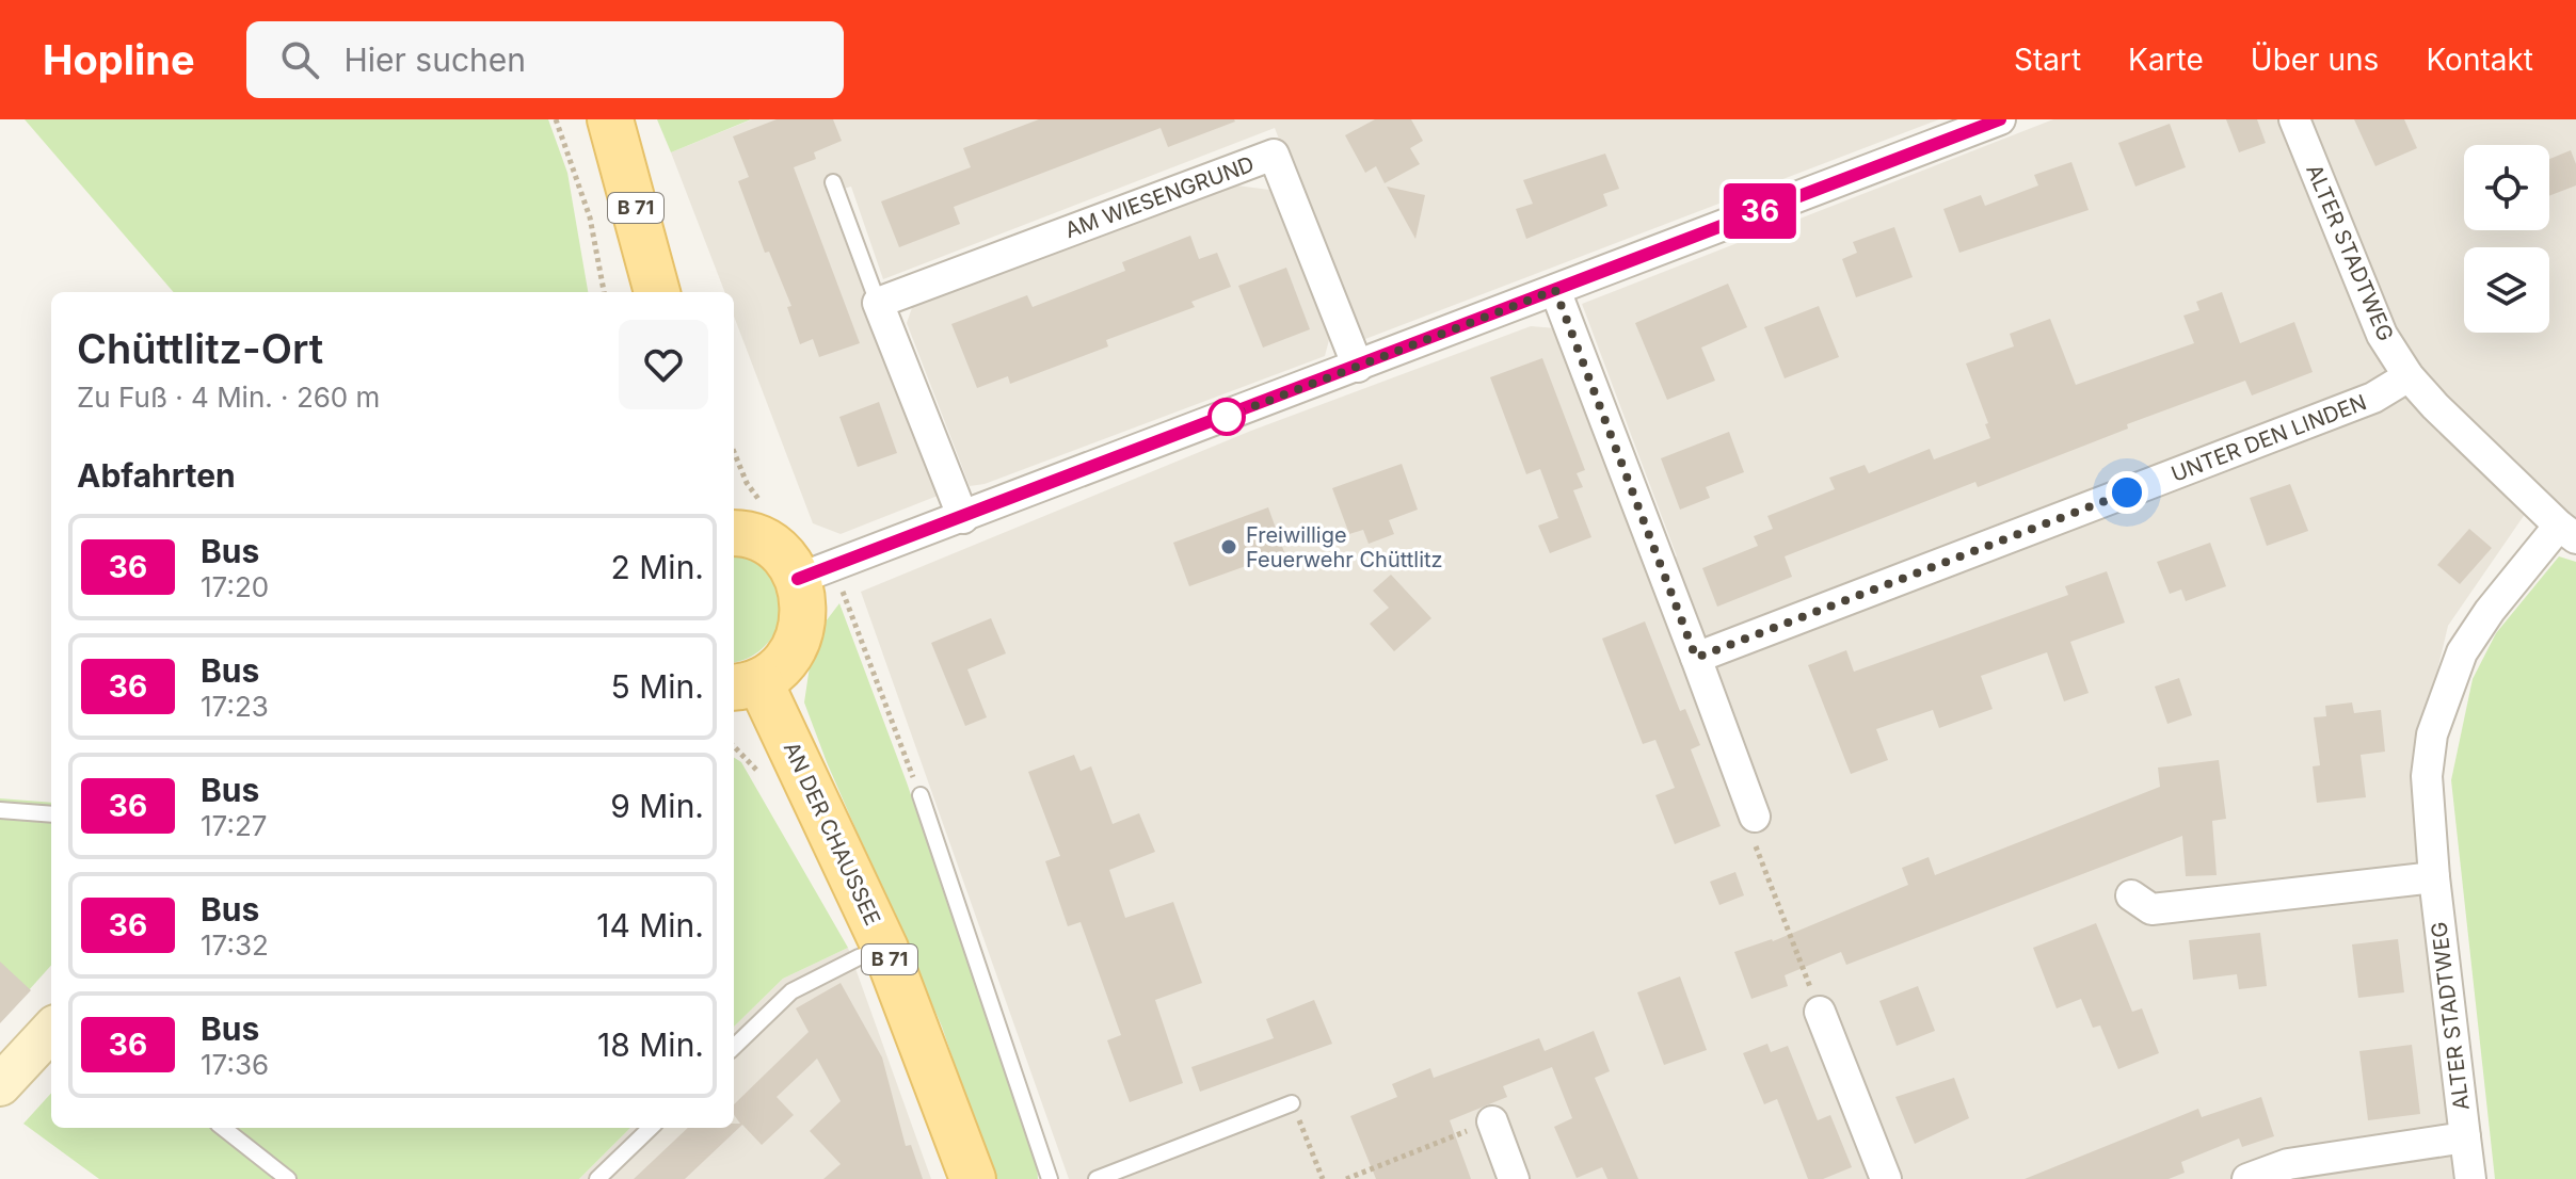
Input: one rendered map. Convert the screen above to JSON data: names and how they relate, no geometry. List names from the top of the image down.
{
  "streets": {
    "main road": ["B 71", "AN DER CHAUSSEE"],
    "street": ["AM WIESENGRUND", "ALTER STADTWEG", "UNTER DEN LINDEN"]
  },
  "crossings": [
    ["B 71", "AN DER CHAUSSEE"],
    ["ALTER STADTWEG", "UNTER DEN LINDEN"]
  ],
  "places": ["Freiwillige Feuerwehr Chüttlitz"],
  "lines": ["bus line 36"],
  "page": {
    "header": "Hopline",
    "search": "Hier suchen",
    "nav": [
      "Start",
      "Karte",
      "Über uns",
      "Kontakt"
    ],
    "on_map": "36",
    "heading": [
      ["Chüttlitz-Ort", "Zu Fuß · 4 Min. · 260 m"],
      "Abfahrten"
    ],
    "list": [
      {
        "mark": "36",
        "name": "Bus",
        "note": "17:20",
        "value": "2 Min."
      },
      {
        "mark": "36",
        "name": "Bus",
        "note": "17:23",
        "value": "5 Min."
      },
      {
        "mark": "36",
        "name": "Bus",
        "note": "17:27",
        "value": "9 Min."
      },
      {
        "mark": "36",
        "name": "Bus",
        "note": "17:32",
        "value": "14 Min."
      },
      {
        "mark": "36",
        "name": "Bus",
        "note": "17:36",
        "value": "18 Min."
      }
    ]
  }
}
